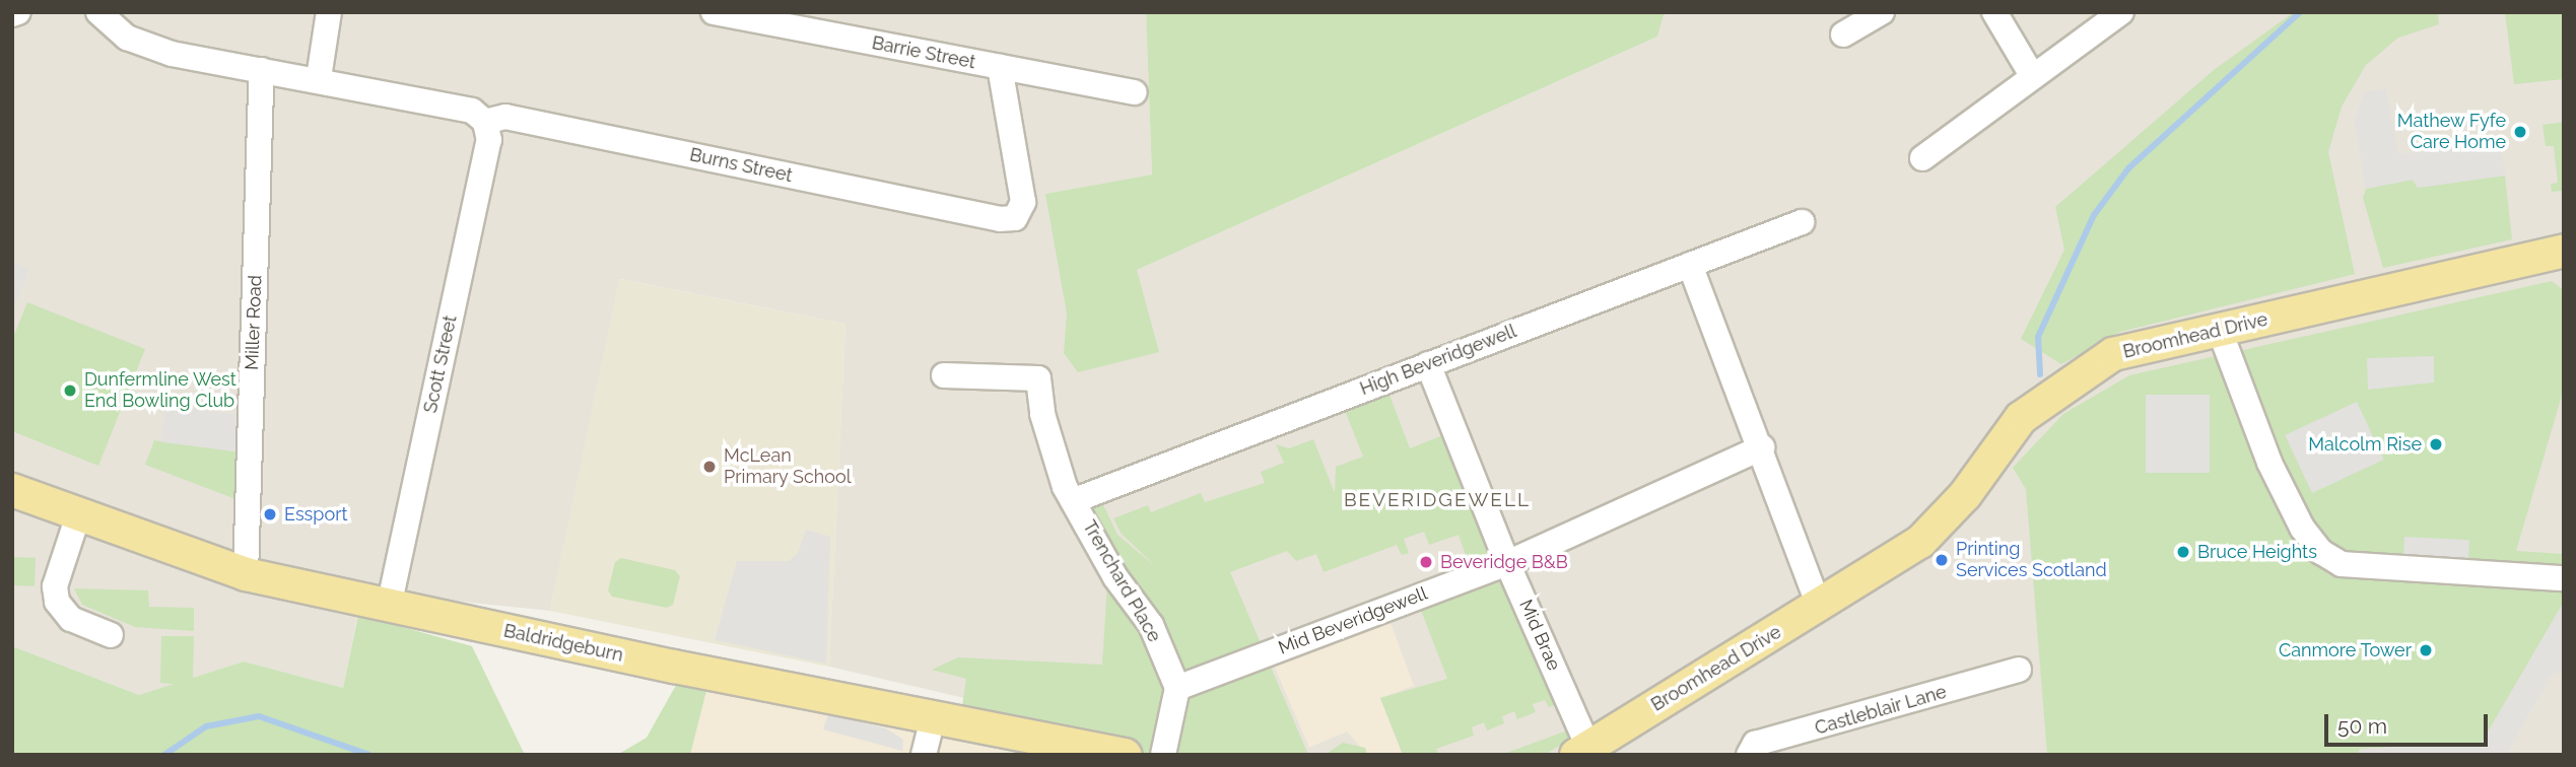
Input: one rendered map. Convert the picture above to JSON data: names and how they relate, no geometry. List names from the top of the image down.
{
  "streets": {
    "main road": ["Broomhead Drive", "Baldridgeburn"],
    "street": [
      "Barrie Street",
      "Burns Street",
      "Miller Road",
      "High Beveridgewell",
      "Scott Street",
      "Trenchard Place",
      "Mid Beveridgewell",
      "Mid Brae",
      "Castleblair Lane"
    ]
  },
  "crossings": [
    ["Barrie Street", "Burns Street"],
    ["Burns Street", "Miller Road"],
    ["Burns Street", "Scott Street"],
    ["Miller Road", "Baldridgeburn"],
    ["Broomhead Drive", "Mid Brae"],
    ["High Beveridgewell", "Trenchard Place"],
    ["High Beveridgewell", "Mid Brae"],
    ["Scott Street", "Baldridgeburn"],
    ["Trenchard Place", "Mid Beveridgewell"],
    ["Mid Beveridgewell", "Mid Brae"]
  ],
  "districts": ["BEVERIDGEWELL"],
  "places": [
    "Mathew Fyfe Care Home",
    "Dunfermline West End Bowling Club",
    "Malcolm Rise",
    "McLean Primary School",
    "Essport",
    "Bruce Heights",
    "Printing Services Scotland",
    "Beveridge B&B",
    "Canmore Tower"
  ],
  "scale_bar": "50 m"
}
